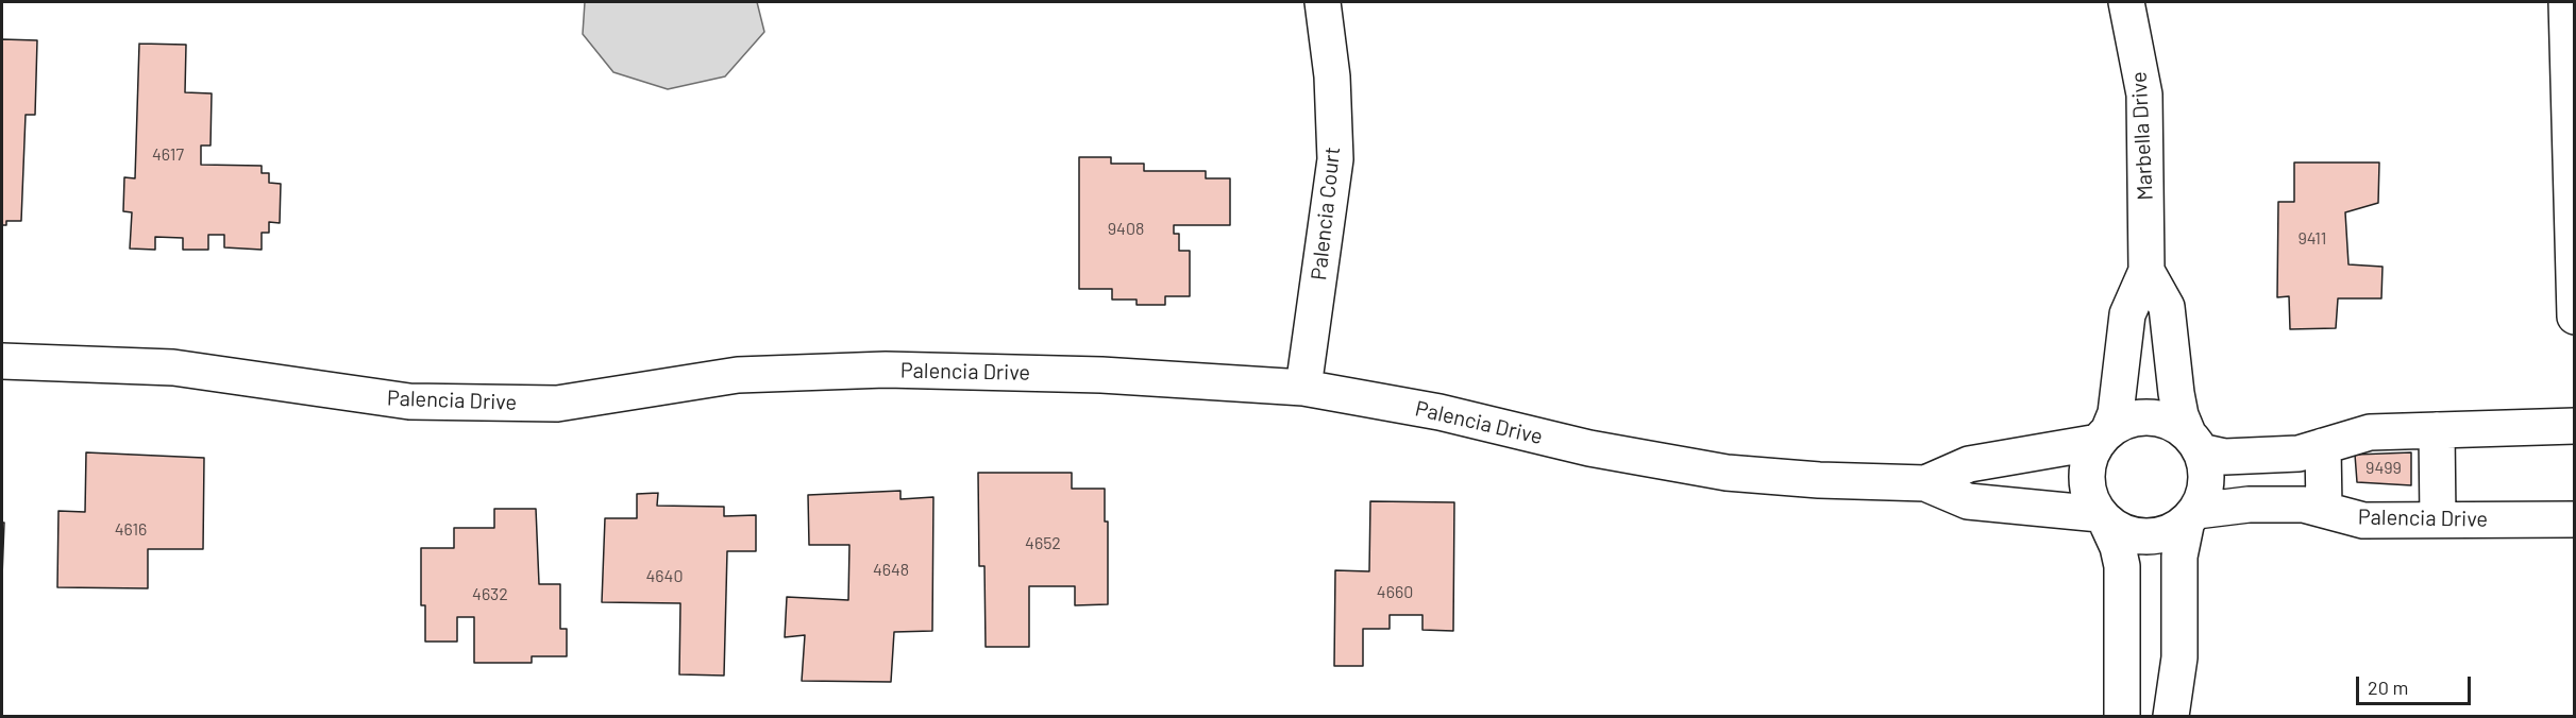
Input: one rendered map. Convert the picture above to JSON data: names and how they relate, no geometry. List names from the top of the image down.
{
  "streets": {
    "street": ["Marbella Drive", "Palencia Court", "Palencia Drive"]
  },
  "crossings": [
    ["Marbella Drive", "Palencia Drive"],
    ["Palencia Court", "Palencia Drive"]
  ],
  "house_numbers": [
    "4617",
    "9408",
    "9411",
    "9499",
    "4616",
    "4652",
    "4648",
    "4640",
    "4660",
    "4632"
  ],
  "scale_bar": "20 m"
}
